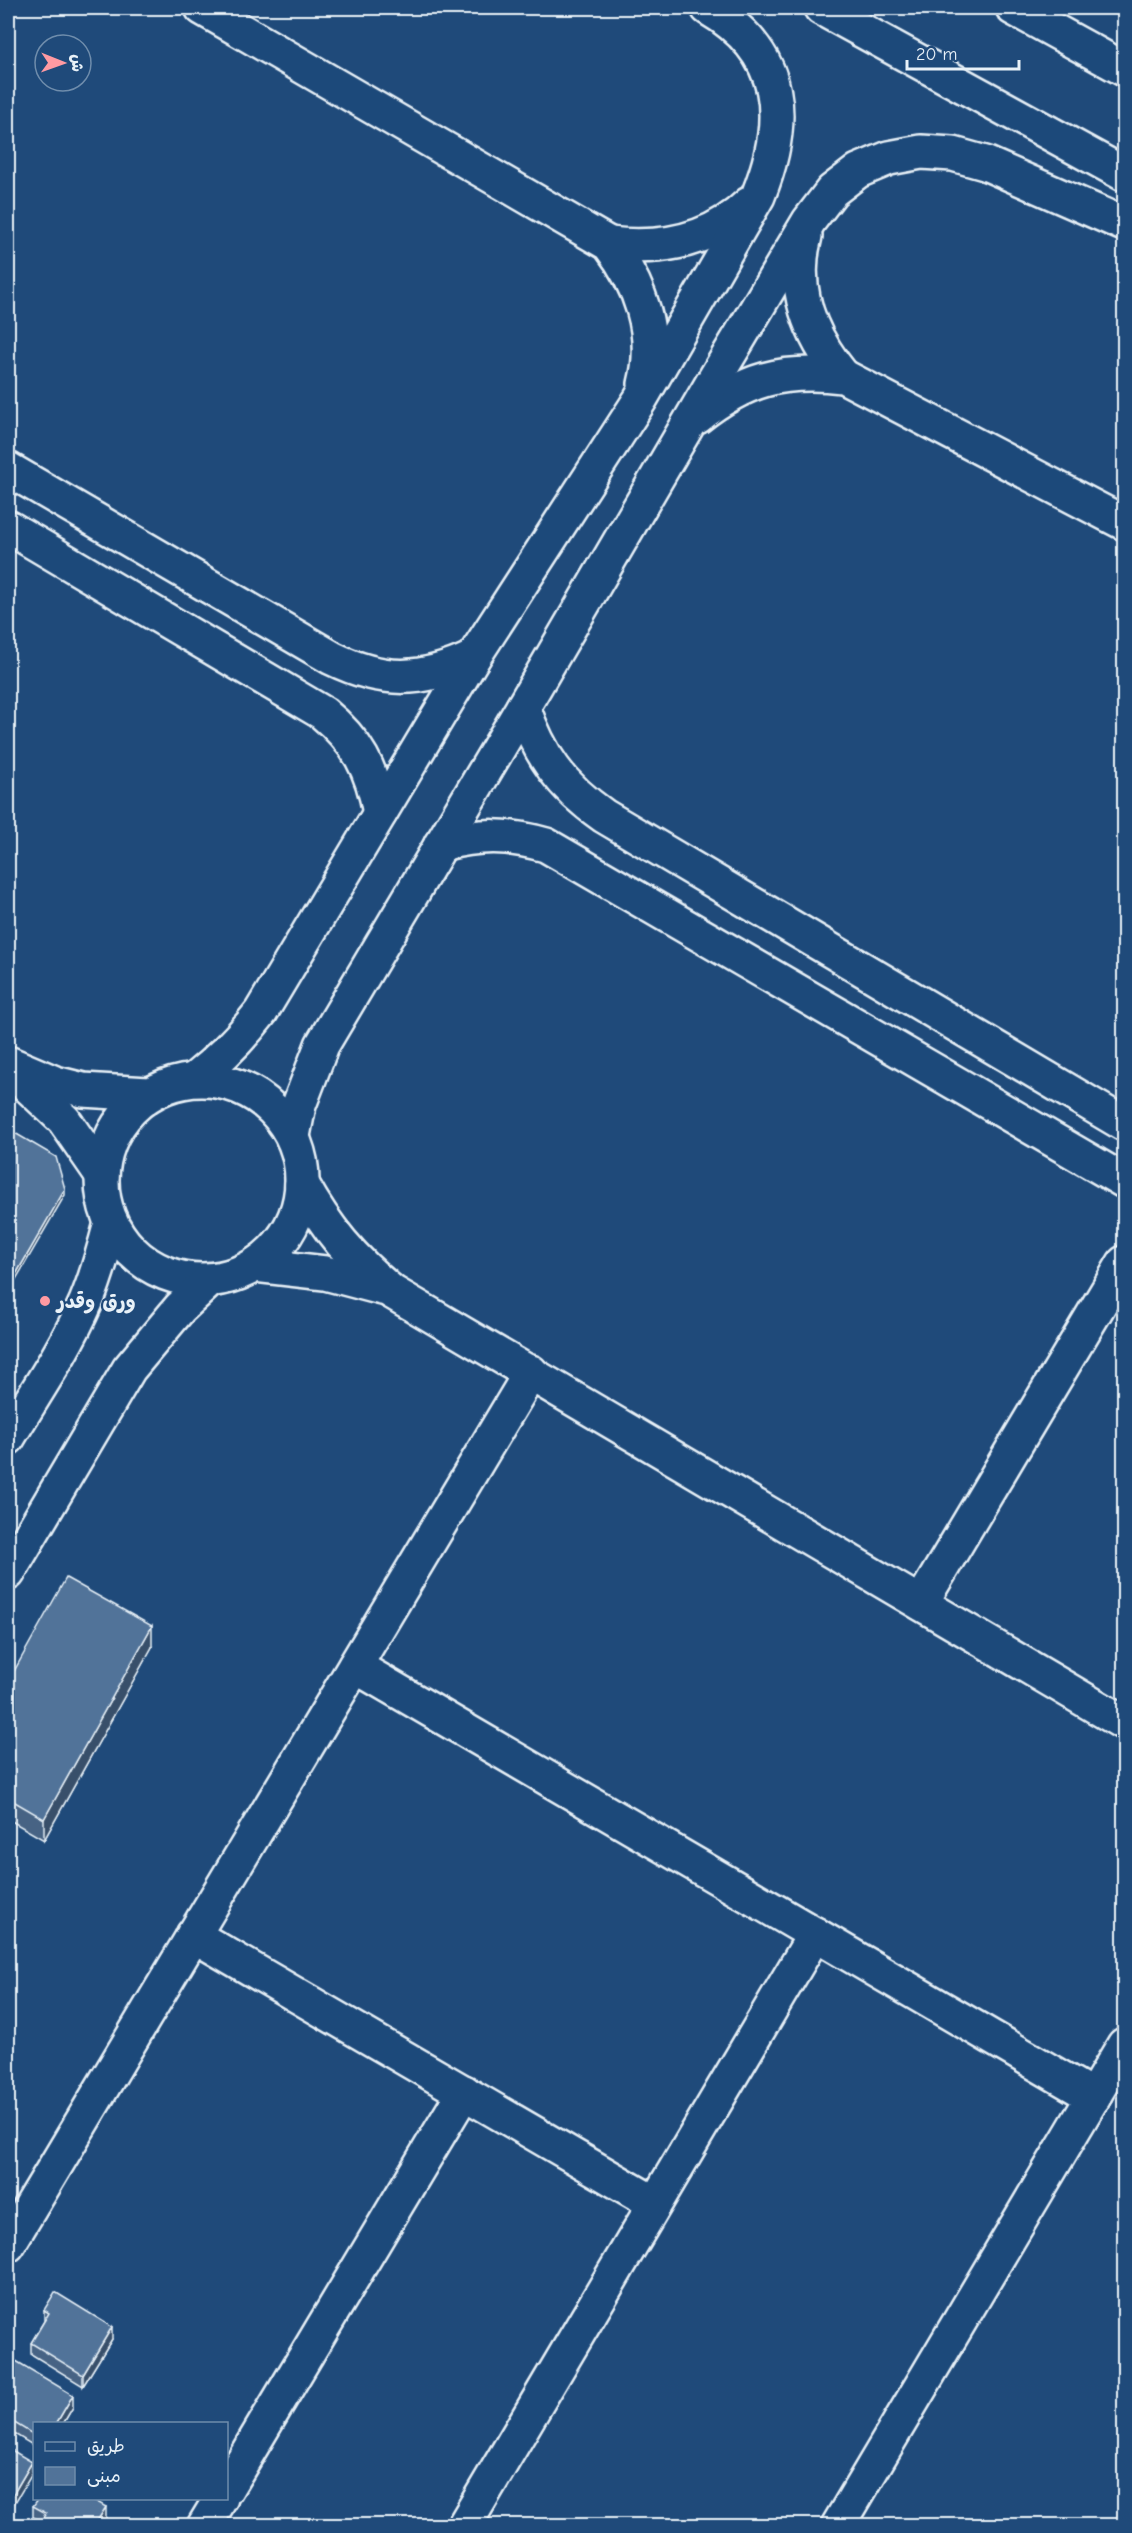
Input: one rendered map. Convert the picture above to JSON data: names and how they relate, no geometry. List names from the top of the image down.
{
  "places": ["ورق وقدر"],
  "legend": ["طريق", "مبنى"],
  "scale_bar": "20 m",
  "north": "right"
}
